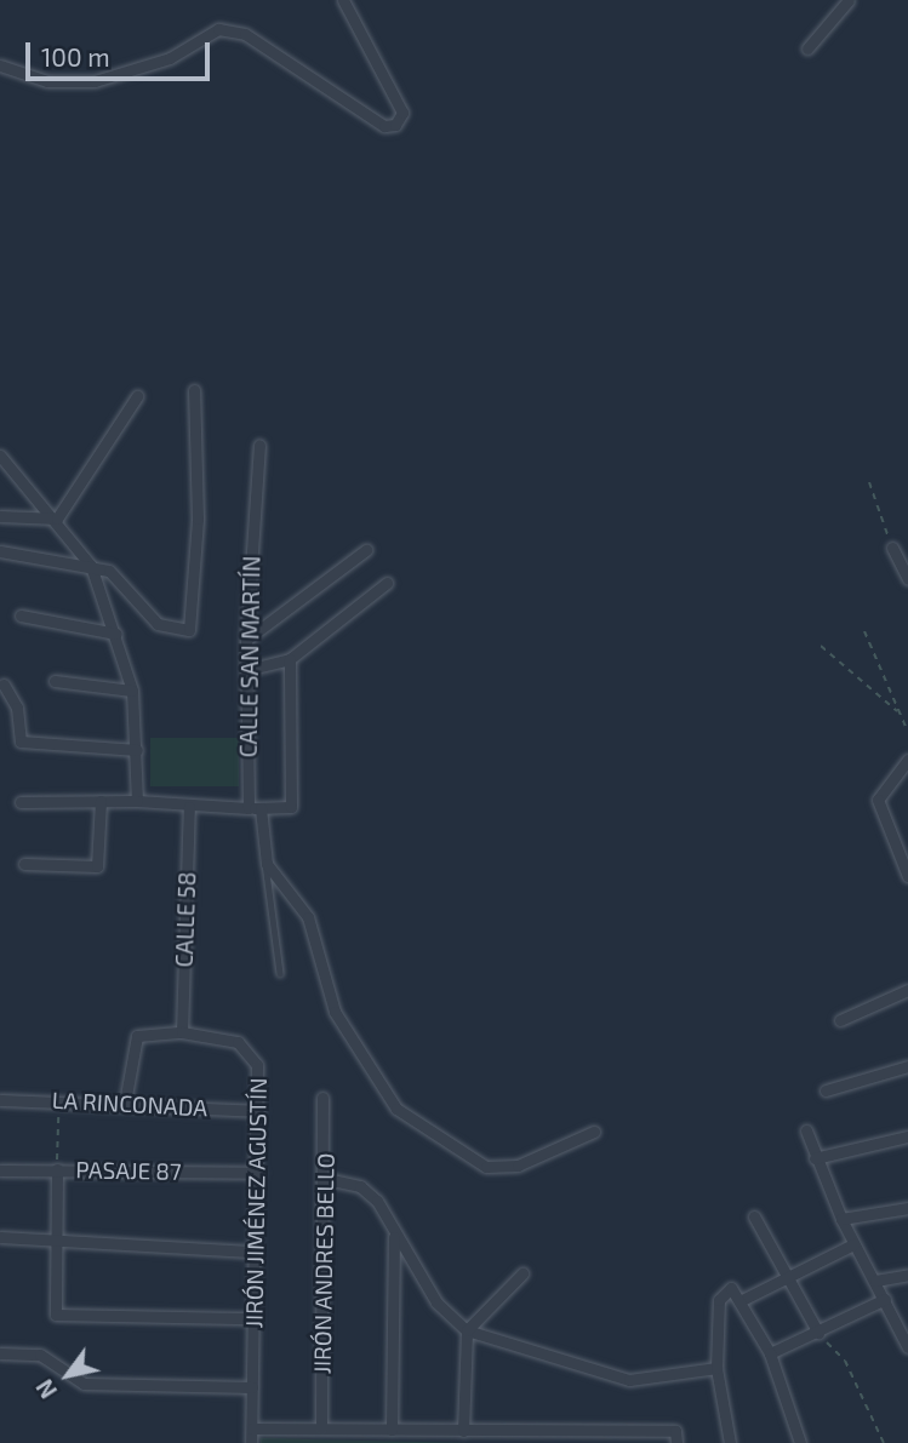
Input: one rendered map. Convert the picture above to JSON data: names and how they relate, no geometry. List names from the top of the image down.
{
  "streets": {
    "street": [
      "CALLE SAN MARTÍN",
      "CALLE 58",
      "LA RINCONADA",
      "PASAJE 87",
      "JIRÓN JIMÉNEZ AGUSTÍN",
      "JIRÓN ANDRES BELLO"
    ]
  },
  "crossings": [
    ["CALLE 58", "JIRÓN JIMÉNEZ AGUSTÍN"],
    ["LA RINCONADA", "JIRÓN JIMÉNEZ AGUSTÍN"],
    ["PASAJE 87", "JIRÓN JIMÉNEZ AGUSTÍN"]
  ],
  "scale_bar": "100 m",
  "north": "bottom left"
}
